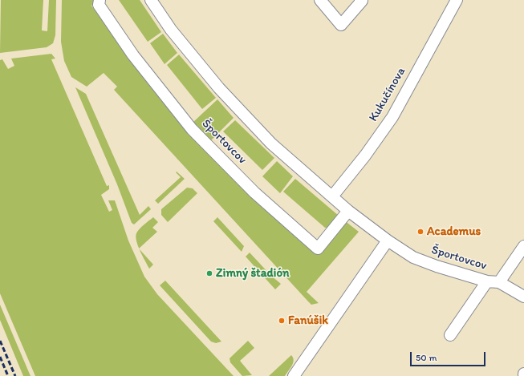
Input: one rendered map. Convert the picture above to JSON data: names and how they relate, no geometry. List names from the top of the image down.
{
  "streets": {
    "street": ["Kukučínova", "Športovcov"]
  },
  "crossings": [
    ["Kukučínova", "Športovcov"]
  ],
  "places": ["Academus", "Zimný štadión", "Fanúšik"],
  "scale_bar": "50 m"
}
